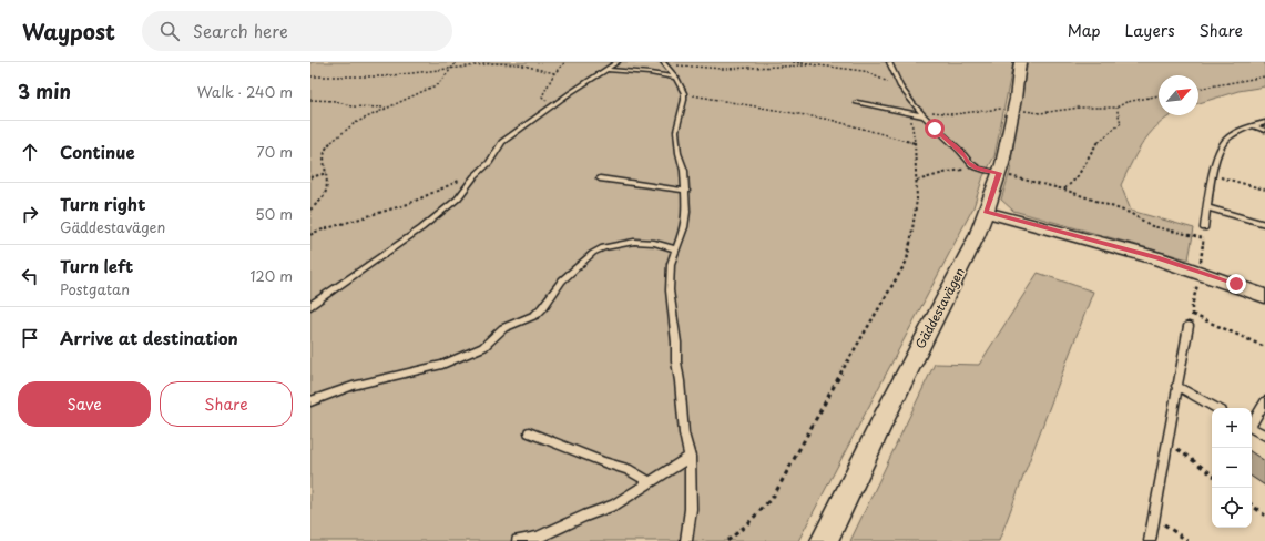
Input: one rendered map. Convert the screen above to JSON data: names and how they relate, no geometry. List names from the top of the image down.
{
  "streets": {
    "street": ["Gäddestavägen"]
  },
  "north": "top right",
  "page": {
    "header": "Waypost",
    "search": "Search here",
    "nav": ["Map", "Layers", "Share"],
    "heading": ["3 min", "Walk · 240 m"],
    "list": [
      ["Continue", "70 m"],
      ["Turn right", "Gäddestavägen", "50 m"],
      ["Turn left", "Postgatan", "120 m"],
      "Arrive at destination"
    ],
    "buttons": ["Save", "Share"],
    "map_buttons": ["+", "−"]
  }
}
